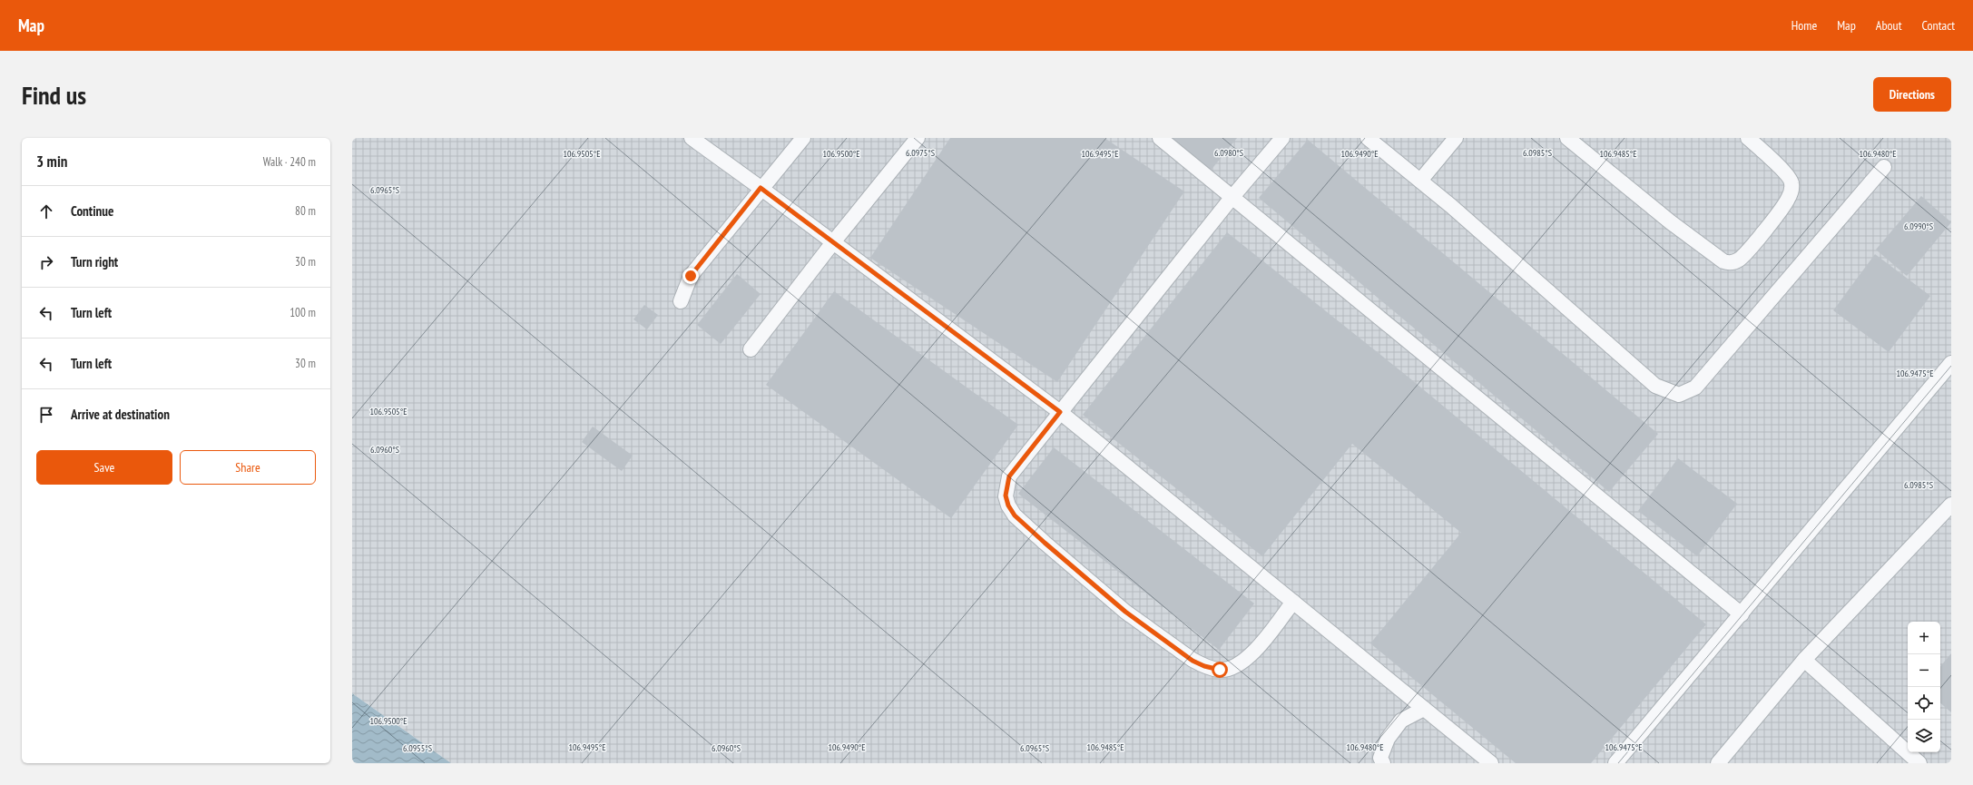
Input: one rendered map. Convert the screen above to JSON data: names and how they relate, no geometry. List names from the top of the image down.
{
  "page": {
    "header": "Map",
    "nav": [
      "Home",
      "Map",
      "About",
      "Contact"
    ],
    "buttons": [
      "Directions",
      ["Save", "Share"]
    ],
    "title": "Find us",
    "heading": ["3 min", "Walk · 240 m"],
    "list": [
      ["Continue", "80 m"],
      ["Turn right", "30 m"],
      ["Turn left", "100 m"],
      ["Turn left", "30 m"],
      "Arrive at destination"
    ],
    "map_buttons": ["+", "−"]
  },
  "coordinates": [
    "6.0975°S",
    "6.0980°S",
    "6.0985°S",
    "106.9505°E",
    "106.9500°E",
    "106.9495°E",
    "106.9490°E",
    "106.9485°E",
    "106.9480°E",
    "6.0965°S",
    "6.0990°S",
    "106.9475°E",
    "6.0960°S",
    "6.0955°S"
  ]
}
